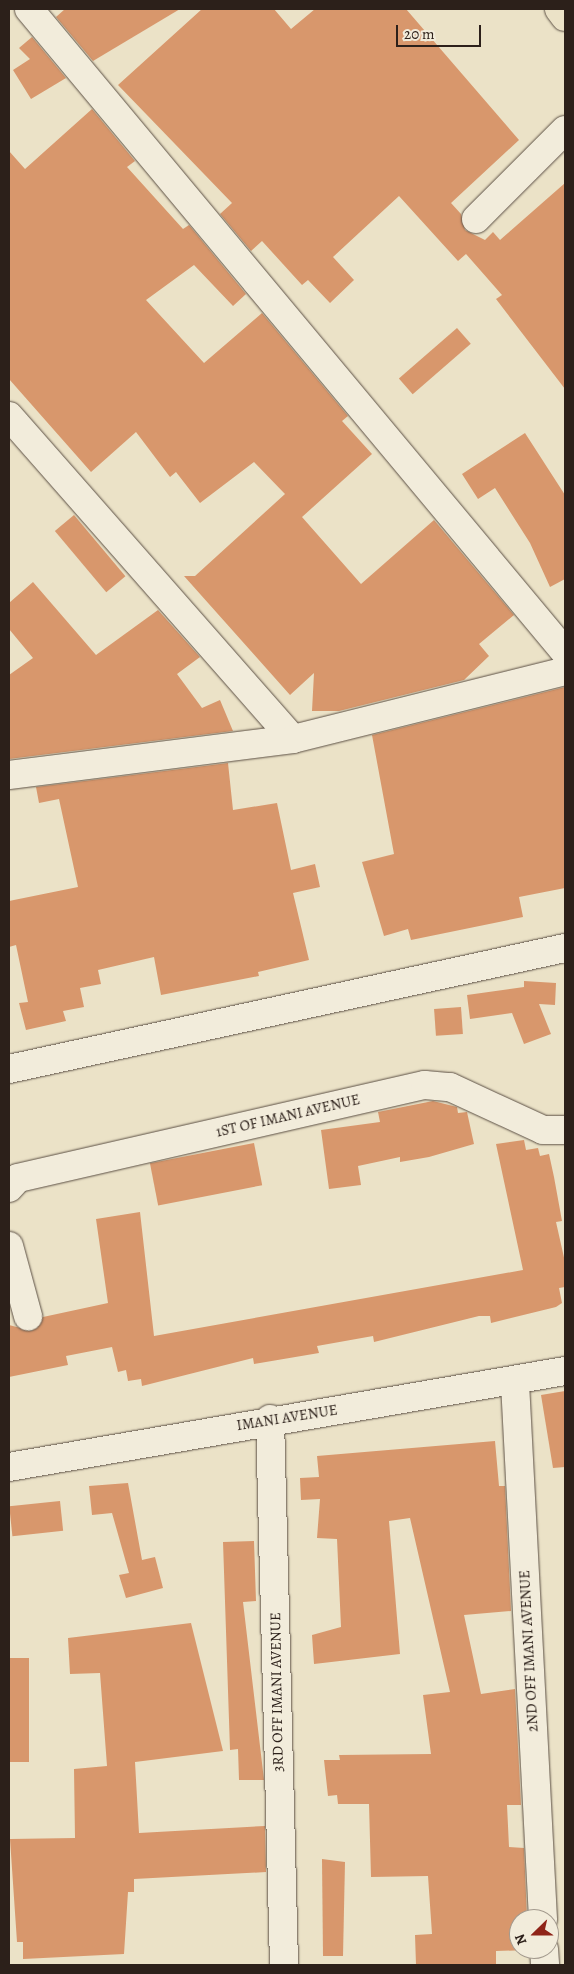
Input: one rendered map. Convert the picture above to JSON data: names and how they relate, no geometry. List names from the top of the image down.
{
  "streets": {
    "street": [
      "1ST OF IMANI AVENUE",
      "IMANI AVENUE",
      "2ND OFF IMANI AVENUE",
      "3RD OFF IMANI AVENUE"
    ]
  },
  "crossings": [
    ["IMANI AVENUE", "2ND OFF IMANI AVENUE"],
    ["IMANI AVENUE", "3RD OFF IMANI AVENUE"]
  ],
  "scale_bar": "20 m",
  "north": "left"
}
